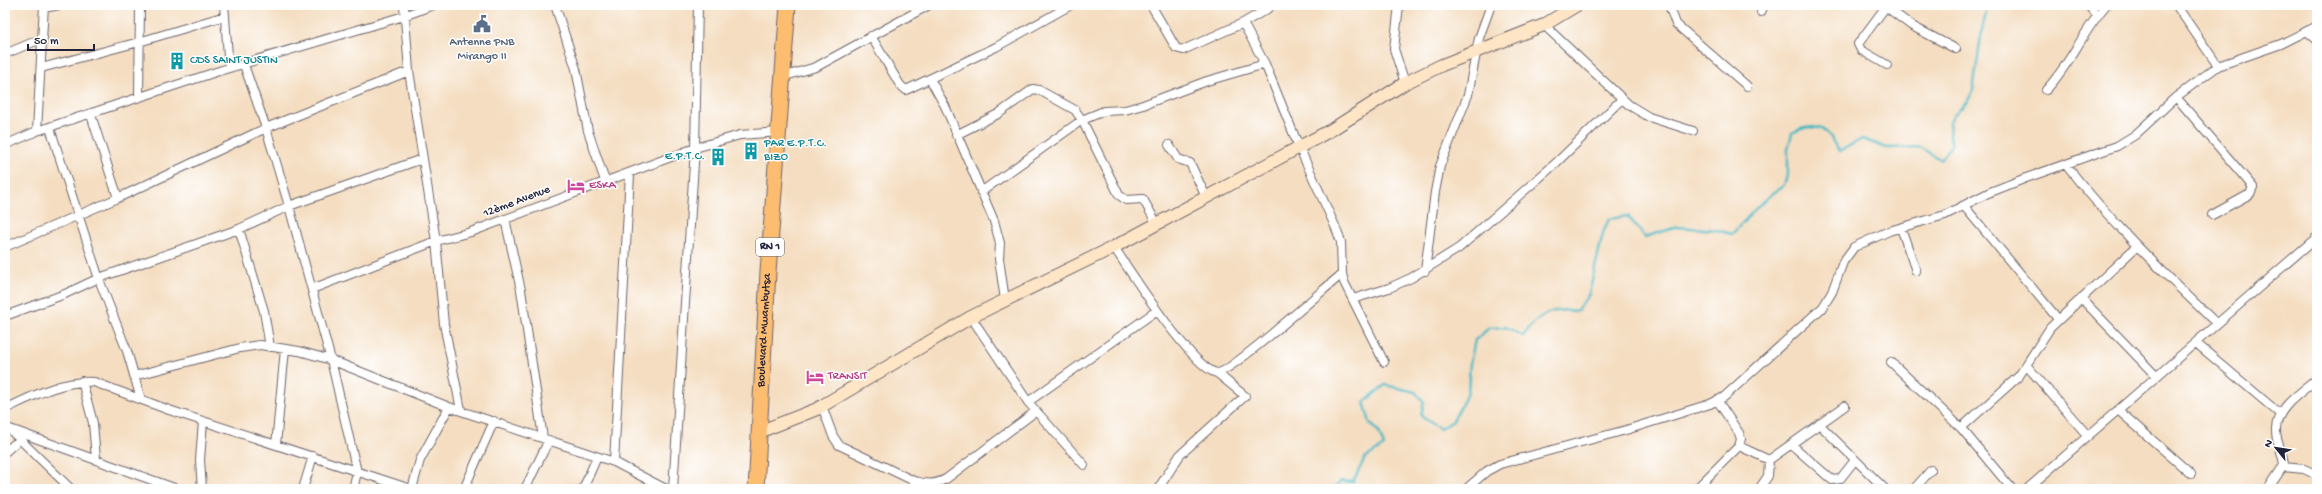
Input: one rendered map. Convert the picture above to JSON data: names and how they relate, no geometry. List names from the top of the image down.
{
  "streets": {
    "highway": ["RN 1", "Boulevard Mwambutsa"],
    "street": ["12ème Avenue"]
  },
  "crossings": [
    ["12ème Avenue", "Boulevard Mwambutsa"]
  ],
  "places": {
    "public building": ["Antenne PNB Mirango II"],
    "building": ["CDS SAINT JUSTIN", "PAR E.P.T.C. BIZO", "E.P.T.C."],
    "hotel": ["ESKA", "TRANSIT"]
  },
  "scale_bar": "50 m",
  "north": "top left"
}
